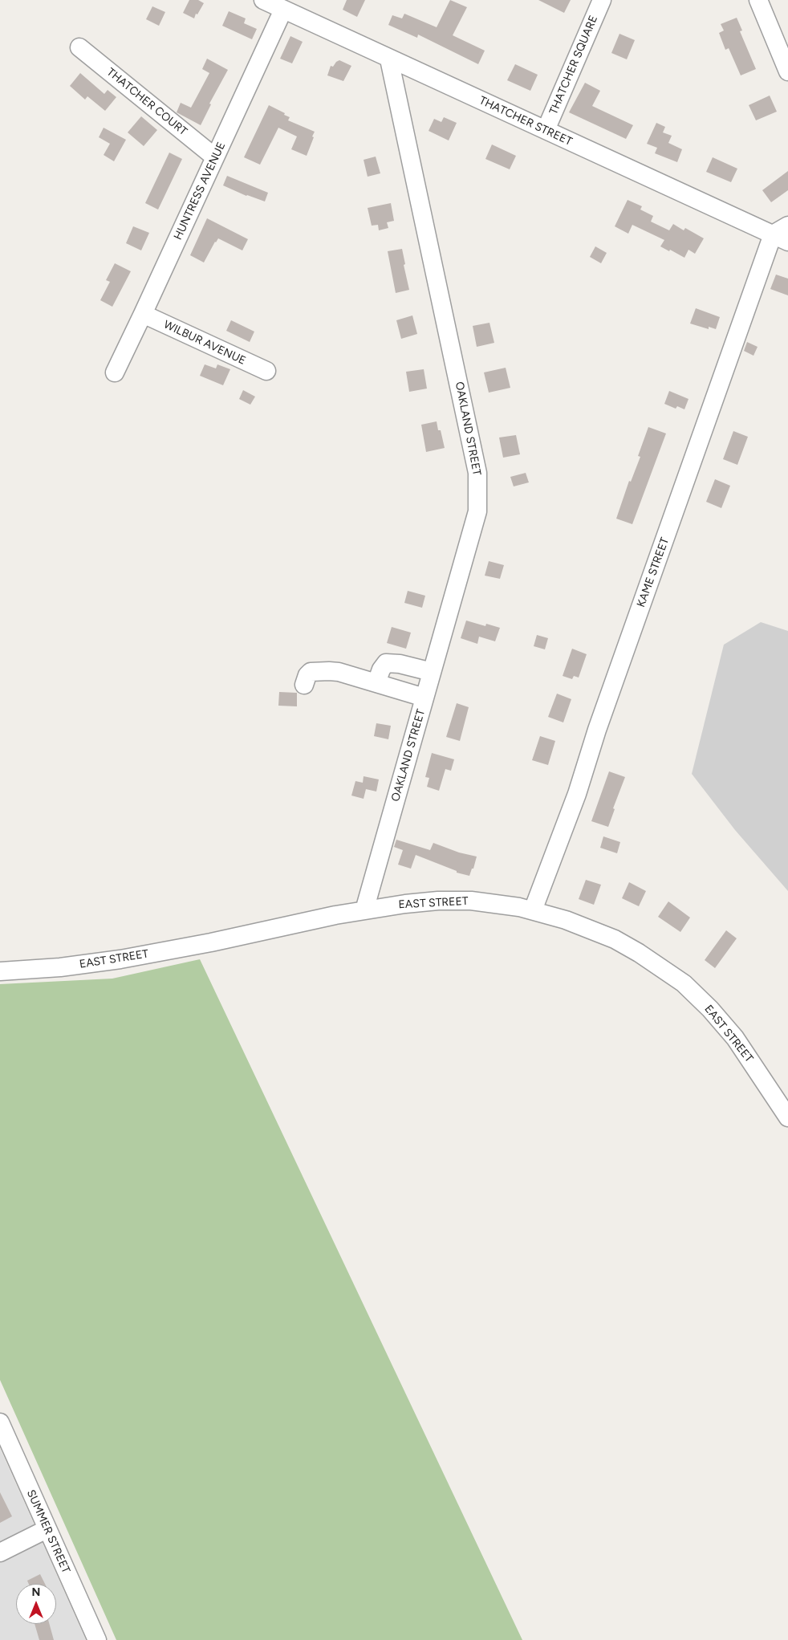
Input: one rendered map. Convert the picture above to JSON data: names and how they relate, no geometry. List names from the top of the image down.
{
  "streets": {
    "street": [
      "THATCHER SQUARE",
      "THATCHER COURT",
      "THATCHER STREET",
      "HUNTRESS AVENUE",
      "WILBUR AVENUE",
      "OAKLAND STREET",
      "KAME STREET",
      "EAST STREET",
      "SUMMER STREET"
    ]
  },
  "crossings": [
    ["THATCHER SQUARE", "THATCHER STREET"],
    ["THATCHER COURT", "HUNTRESS AVENUE"],
    ["THATCHER STREET", "HUNTRESS AVENUE"],
    ["THATCHER STREET", "OAKLAND STREET"],
    ["THATCHER STREET", "KAME STREET"],
    ["HUNTRESS AVENUE", "WILBUR AVENUE"],
    ["OAKLAND STREET", "EAST STREET"],
    ["KAME STREET", "EAST STREET"]
  ],
  "north": "top"
}
